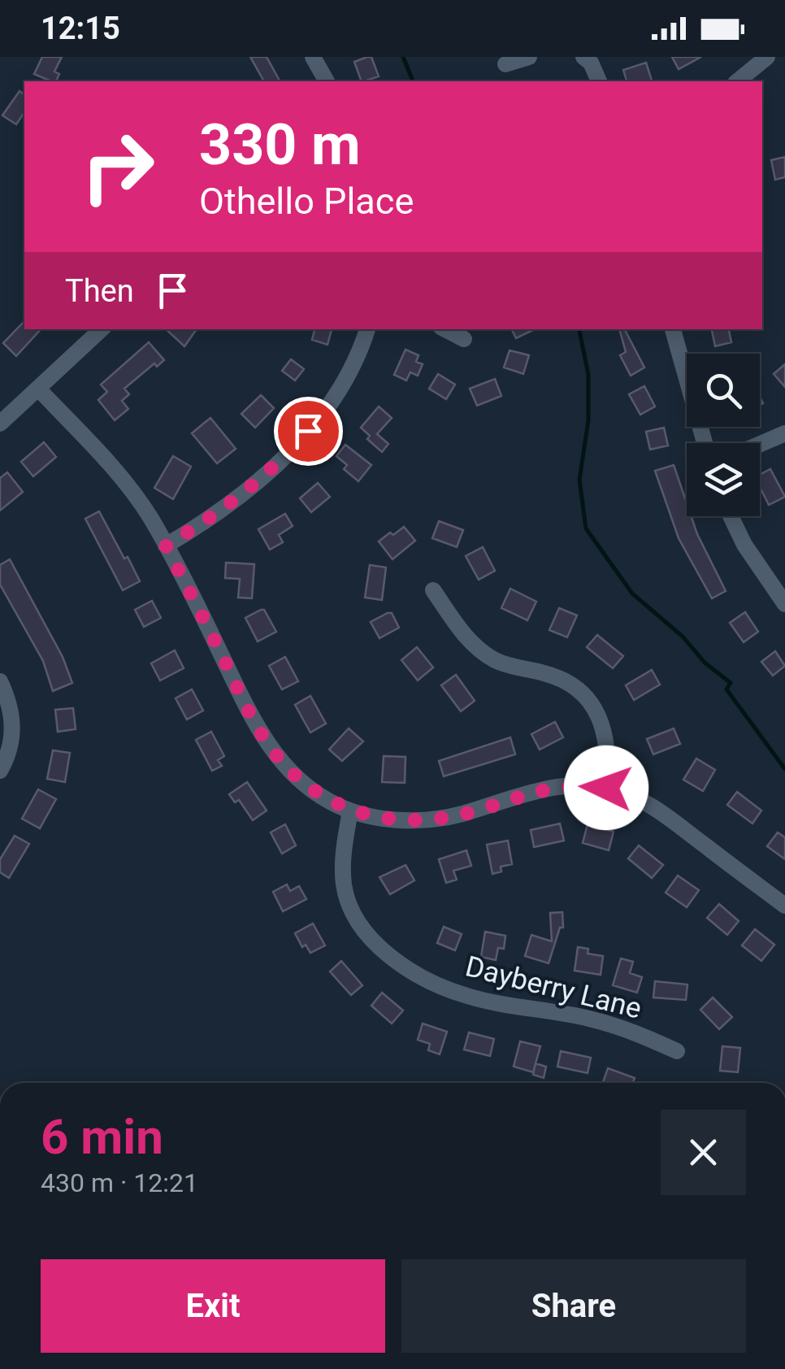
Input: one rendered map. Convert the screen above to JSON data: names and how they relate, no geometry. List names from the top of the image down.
{
  "streets": {
    "street": ["Dayberry Lane"]
  },
  "page": {
    "status": "12:15",
    "turn": ["330 m", "Othello Place"],
    "then": "Then",
    "heading": ["6 min", "430 m · 12:21"],
    "buttons": ["Exit", "Share"]
  }
}
